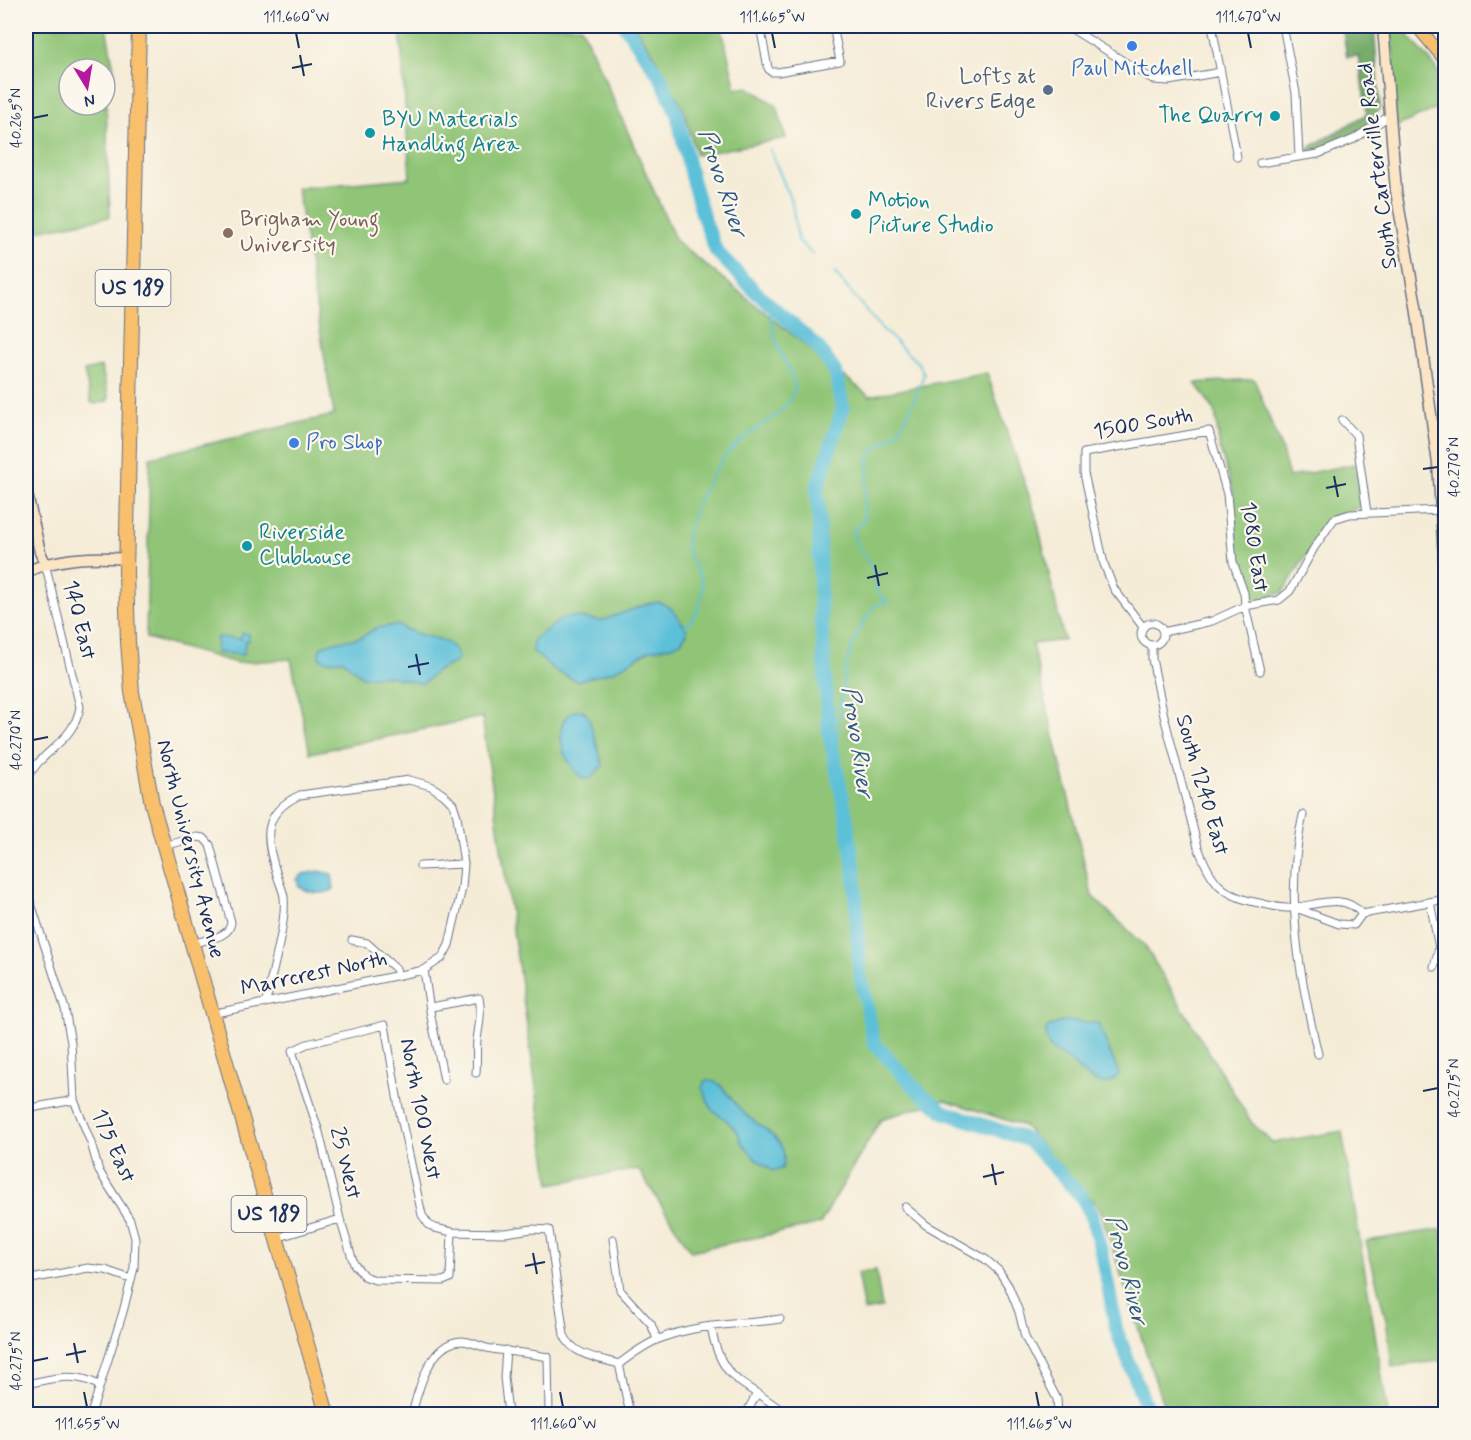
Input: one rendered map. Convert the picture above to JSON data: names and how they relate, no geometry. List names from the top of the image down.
{
  "streets": {
    "highway": ["US 189", "North University Avenue"],
    "street": [
      "South Carterville Road",
      "1500 South",
      "1080 East",
      "140 East",
      "South 1240 East",
      "Marrcrest North",
      "North 100 West",
      "175 East",
      "25 West"
    ]
  },
  "crossings": [
    ["1500 South", "1080 East"],
    ["1500 South", "South 1240 East"],
    ["North University Avenue", "Marrcrest North"],
    ["North 100 West", "25 West"]
  ],
  "water": ["Provo River"],
  "places": [
    "Paul Mitchell",
    "Lofts at Rivers Edge",
    "The Quarry",
    "BYU Materials Handling Area",
    "Motion Picture Studio",
    "Brigham Young University",
    "Pro Shop",
    "Riverside Clubhouse"
  ],
  "north": "bottom",
  "coordinates": [
    "111.660°W",
    "111.665°W",
    "111.670°W",
    "40.265°N",
    "40.270°N",
    "40.275°N",
    "111.655°W"
  ]
}
